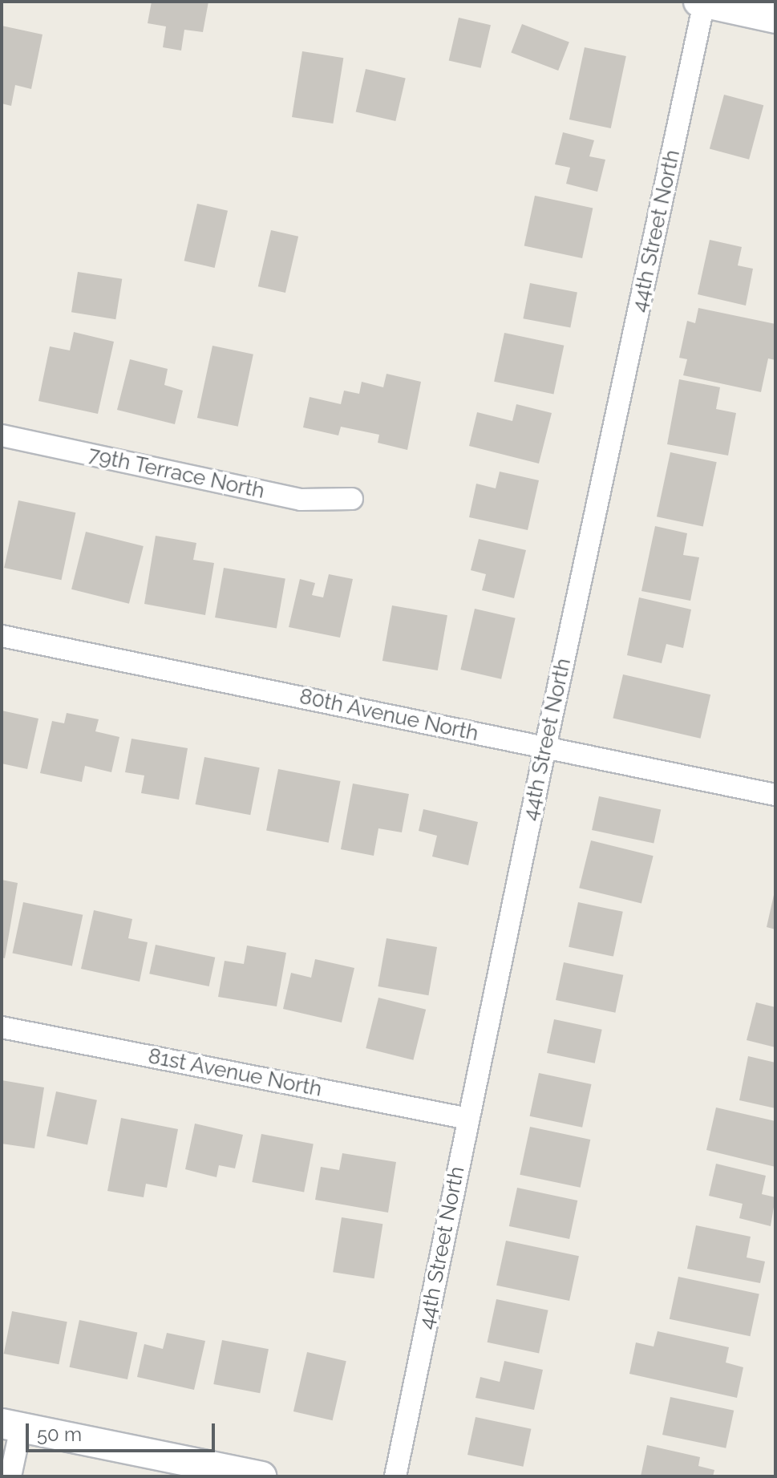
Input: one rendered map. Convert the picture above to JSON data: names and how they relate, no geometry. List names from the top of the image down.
{
  "streets": {
    "street": [
      "44th Street North",
      "79th Terrace North",
      "80th Avenue North",
      "81st Avenue North"
    ]
  },
  "crossings": [
    ["44th Street North", "80th Avenue North"],
    ["44th Street North", "81st Avenue North"]
  ],
  "scale_bar": "50 m"
}
